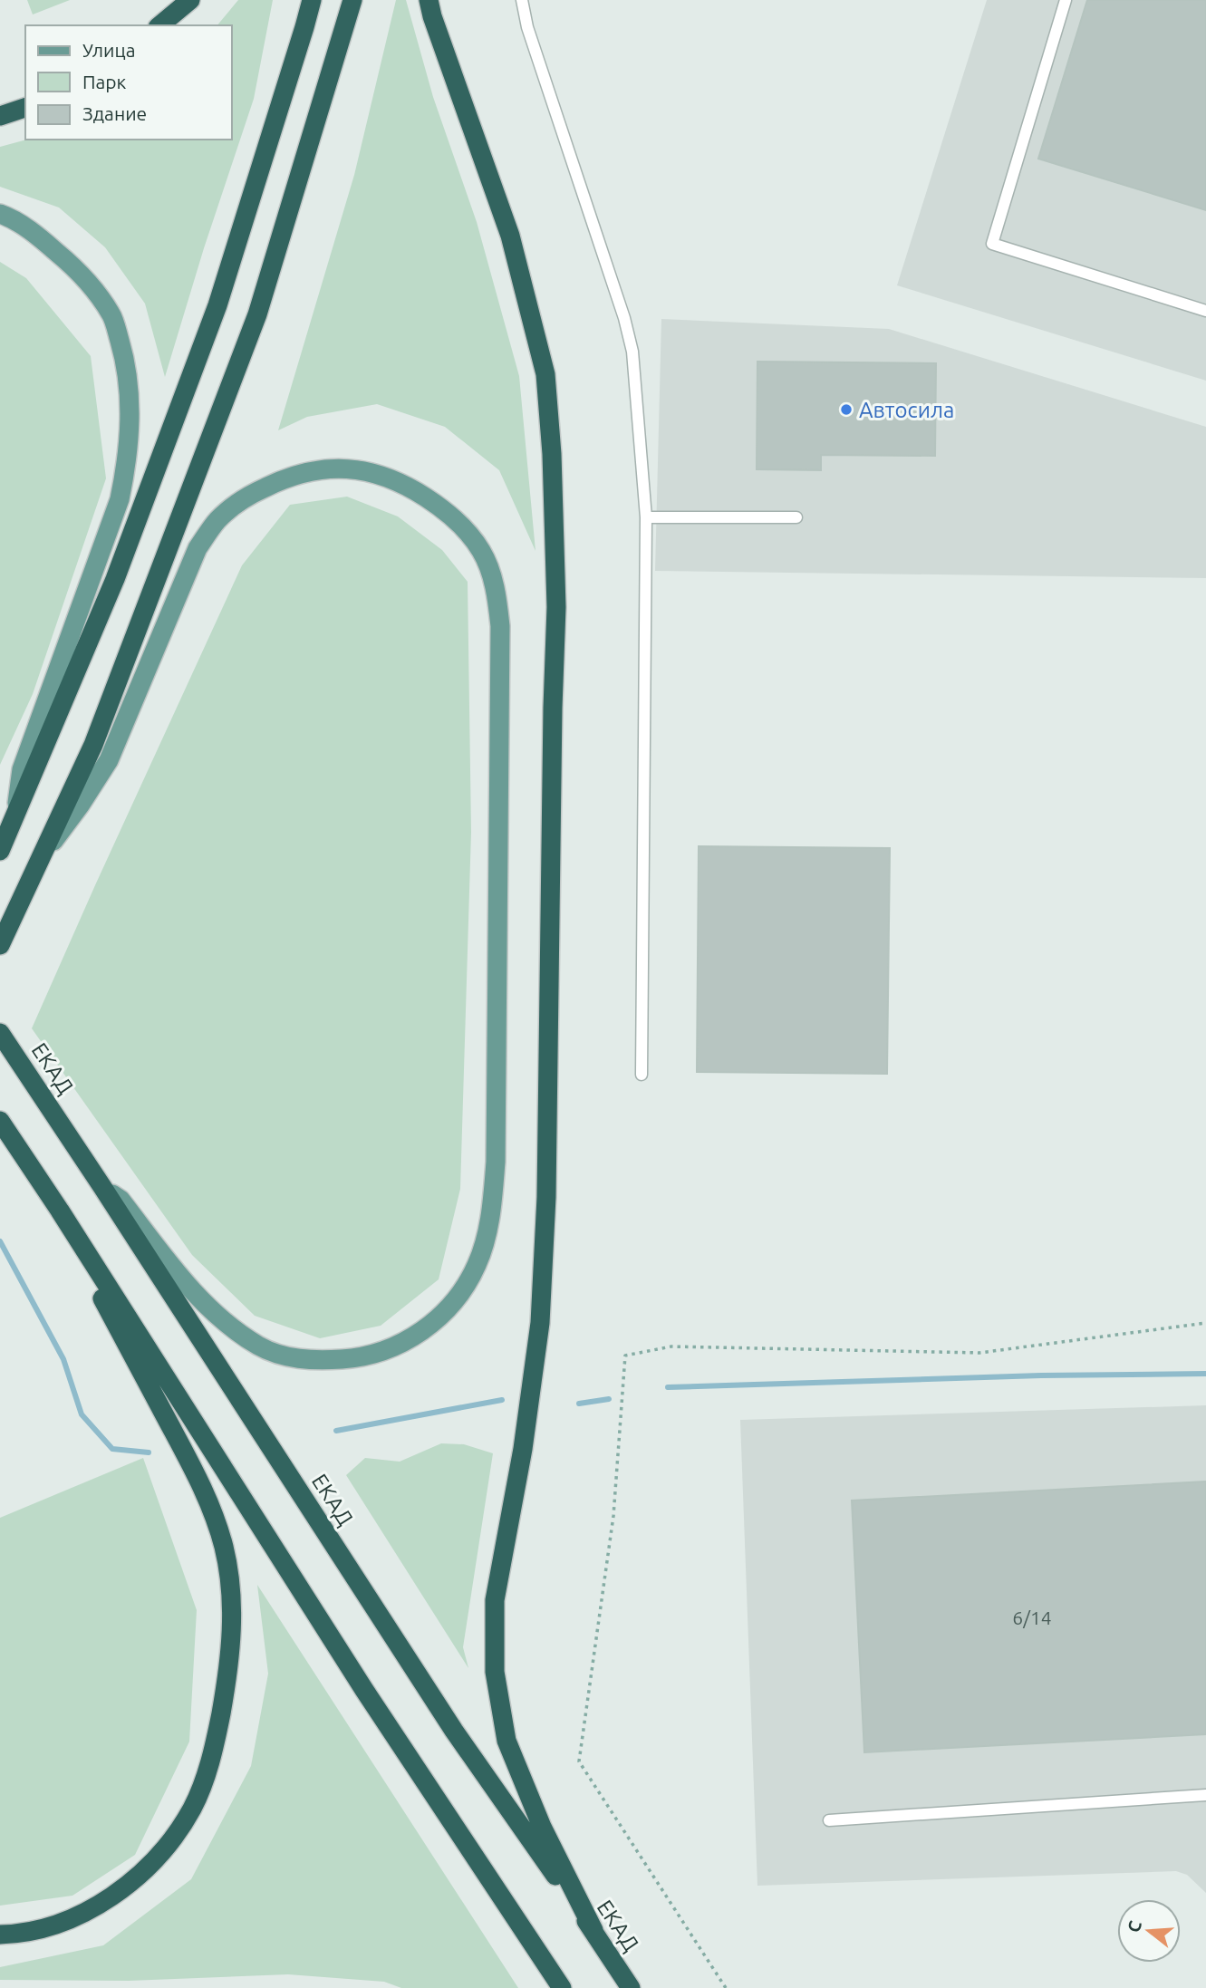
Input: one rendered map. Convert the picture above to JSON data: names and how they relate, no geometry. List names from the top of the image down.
{
  "streets": {
    "highway": ["ЕКАД"]
  },
  "places": ["Автосила"],
  "house_numbers": ["6/14"],
  "legend": ["Улица", "Парк", "Здание"],
  "north": "left"
}
